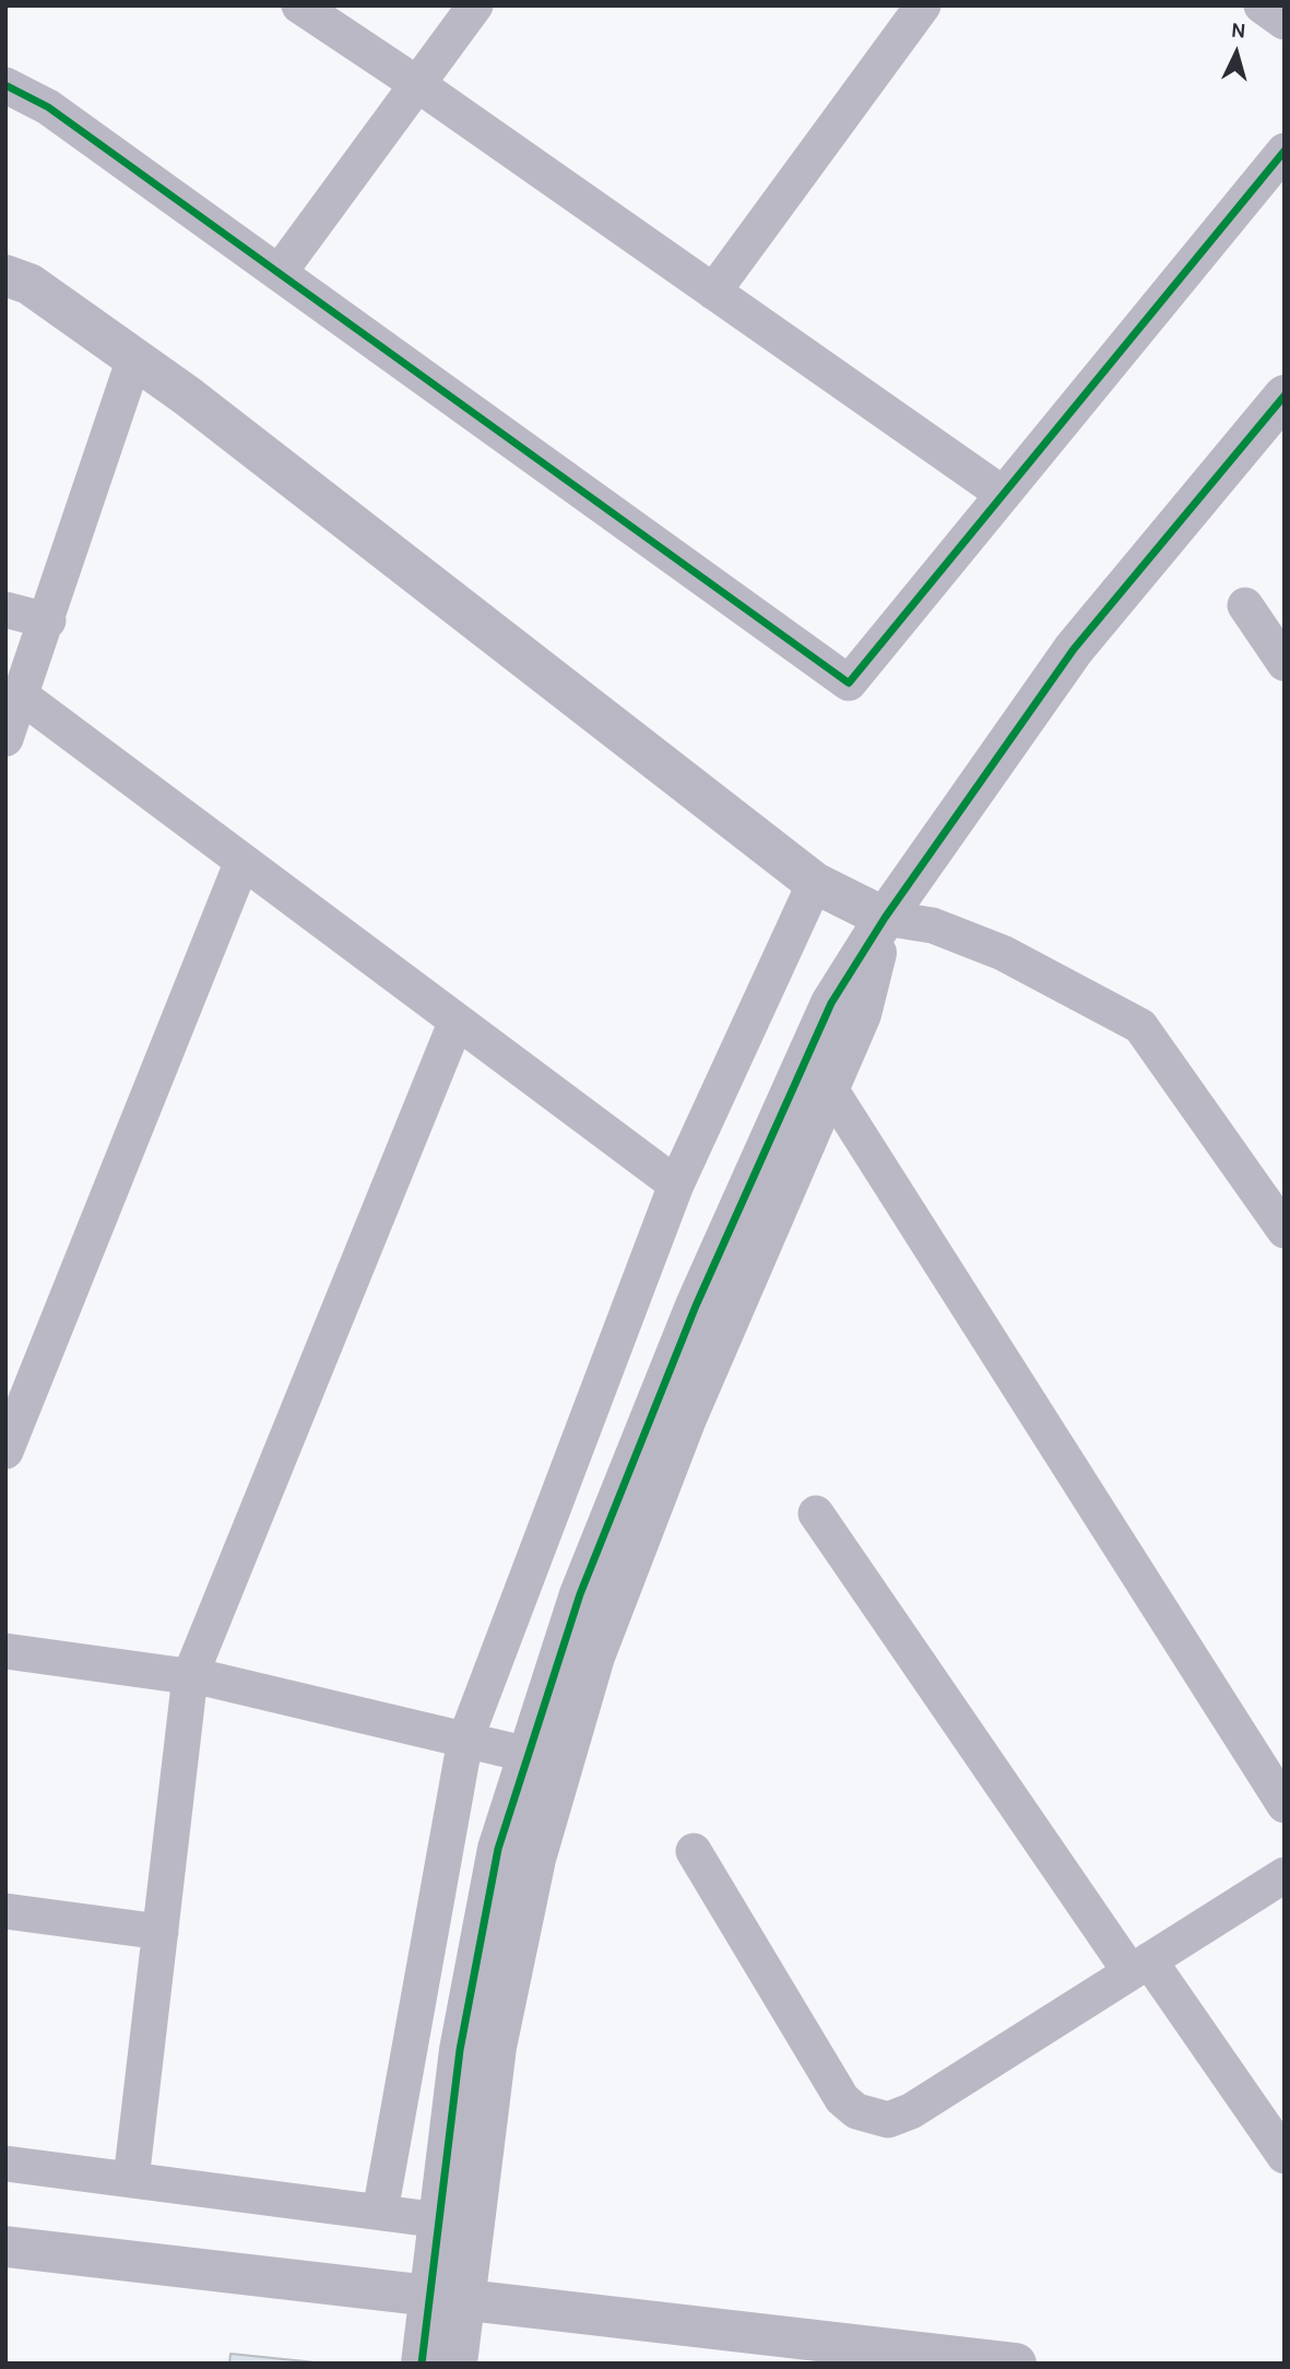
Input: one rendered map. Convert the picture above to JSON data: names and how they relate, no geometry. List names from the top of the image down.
{
  "north": "top"
}
